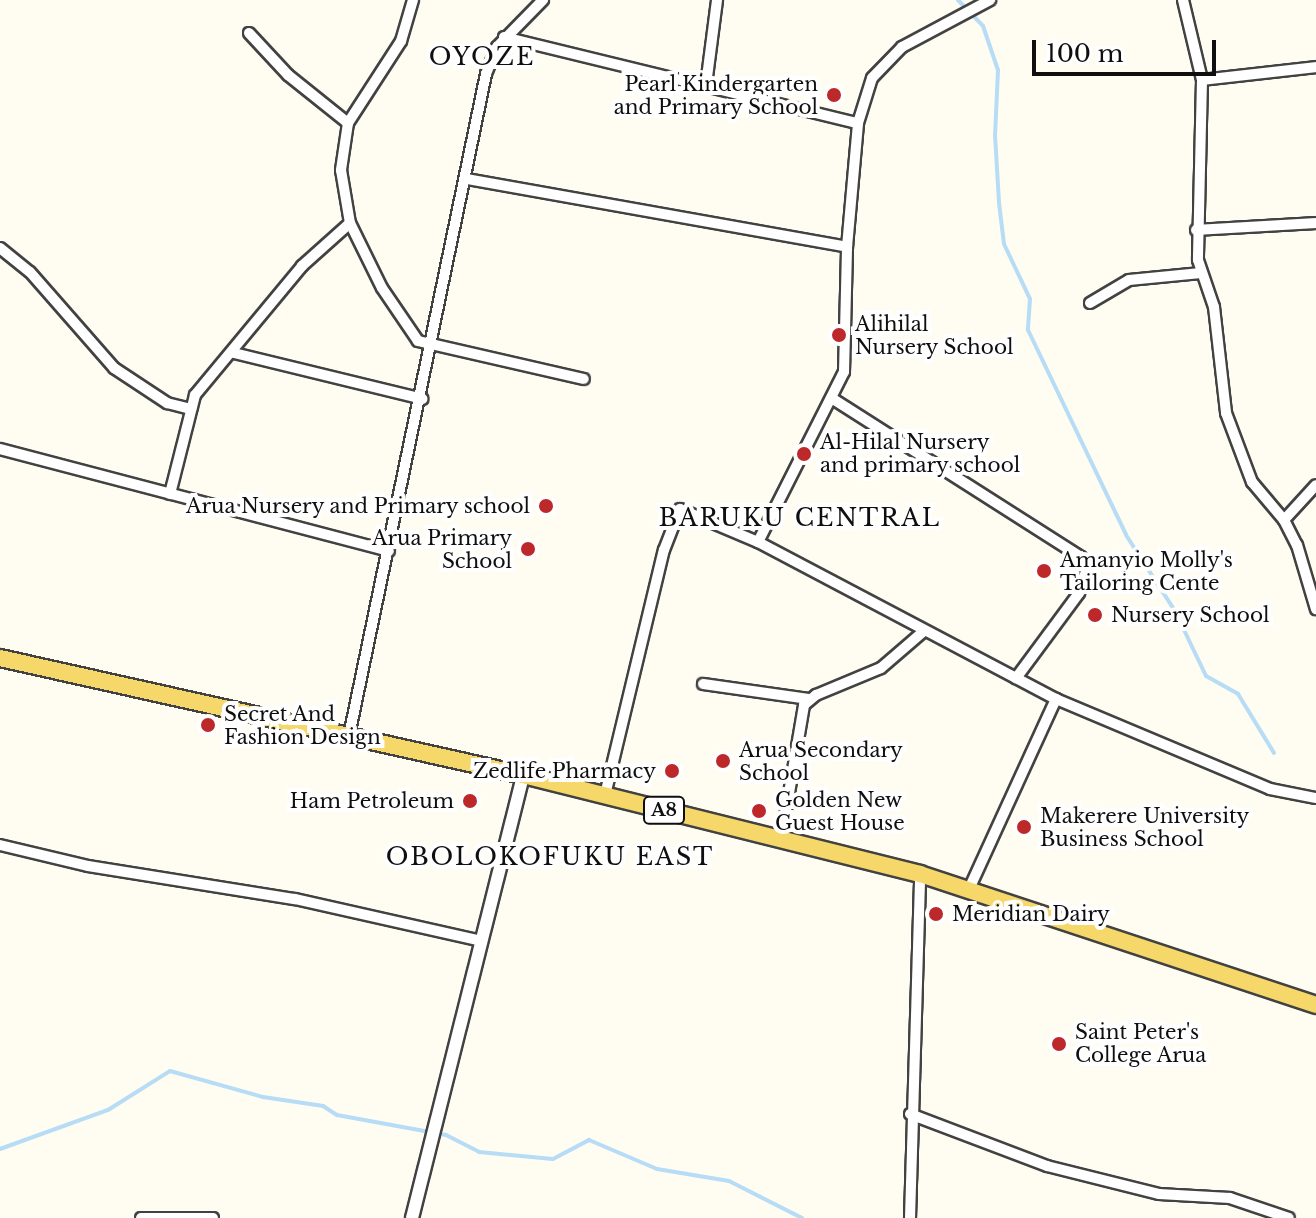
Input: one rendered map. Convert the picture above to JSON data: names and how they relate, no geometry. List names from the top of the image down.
{
  "streets": {
    "main road": ["A8"]
  },
  "districts": ["OYOZE", "BARUKU CENTRAL", "OBOLOKOFUKU EAST"],
  "places": [
    "Pearl Kindergarten and Primary School",
    "Alihilal Nursery School",
    "Al-Hilal Nursery and primary school",
    "Arua Nursery and Primary school",
    "Arua Primary School",
    "Amanyio Molly's Tailoring Cente",
    "Nursery School",
    "Secret And Fashion Design",
    "Arua Secondary School",
    "Zedlife Pharmacy",
    "Ham Petroleum",
    "Golden New Guest House",
    "Makerere University Business School",
    "Meridian Dairy",
    "Saint Peter's College Arua"
  ],
  "scale_bar": "100 m"
}
